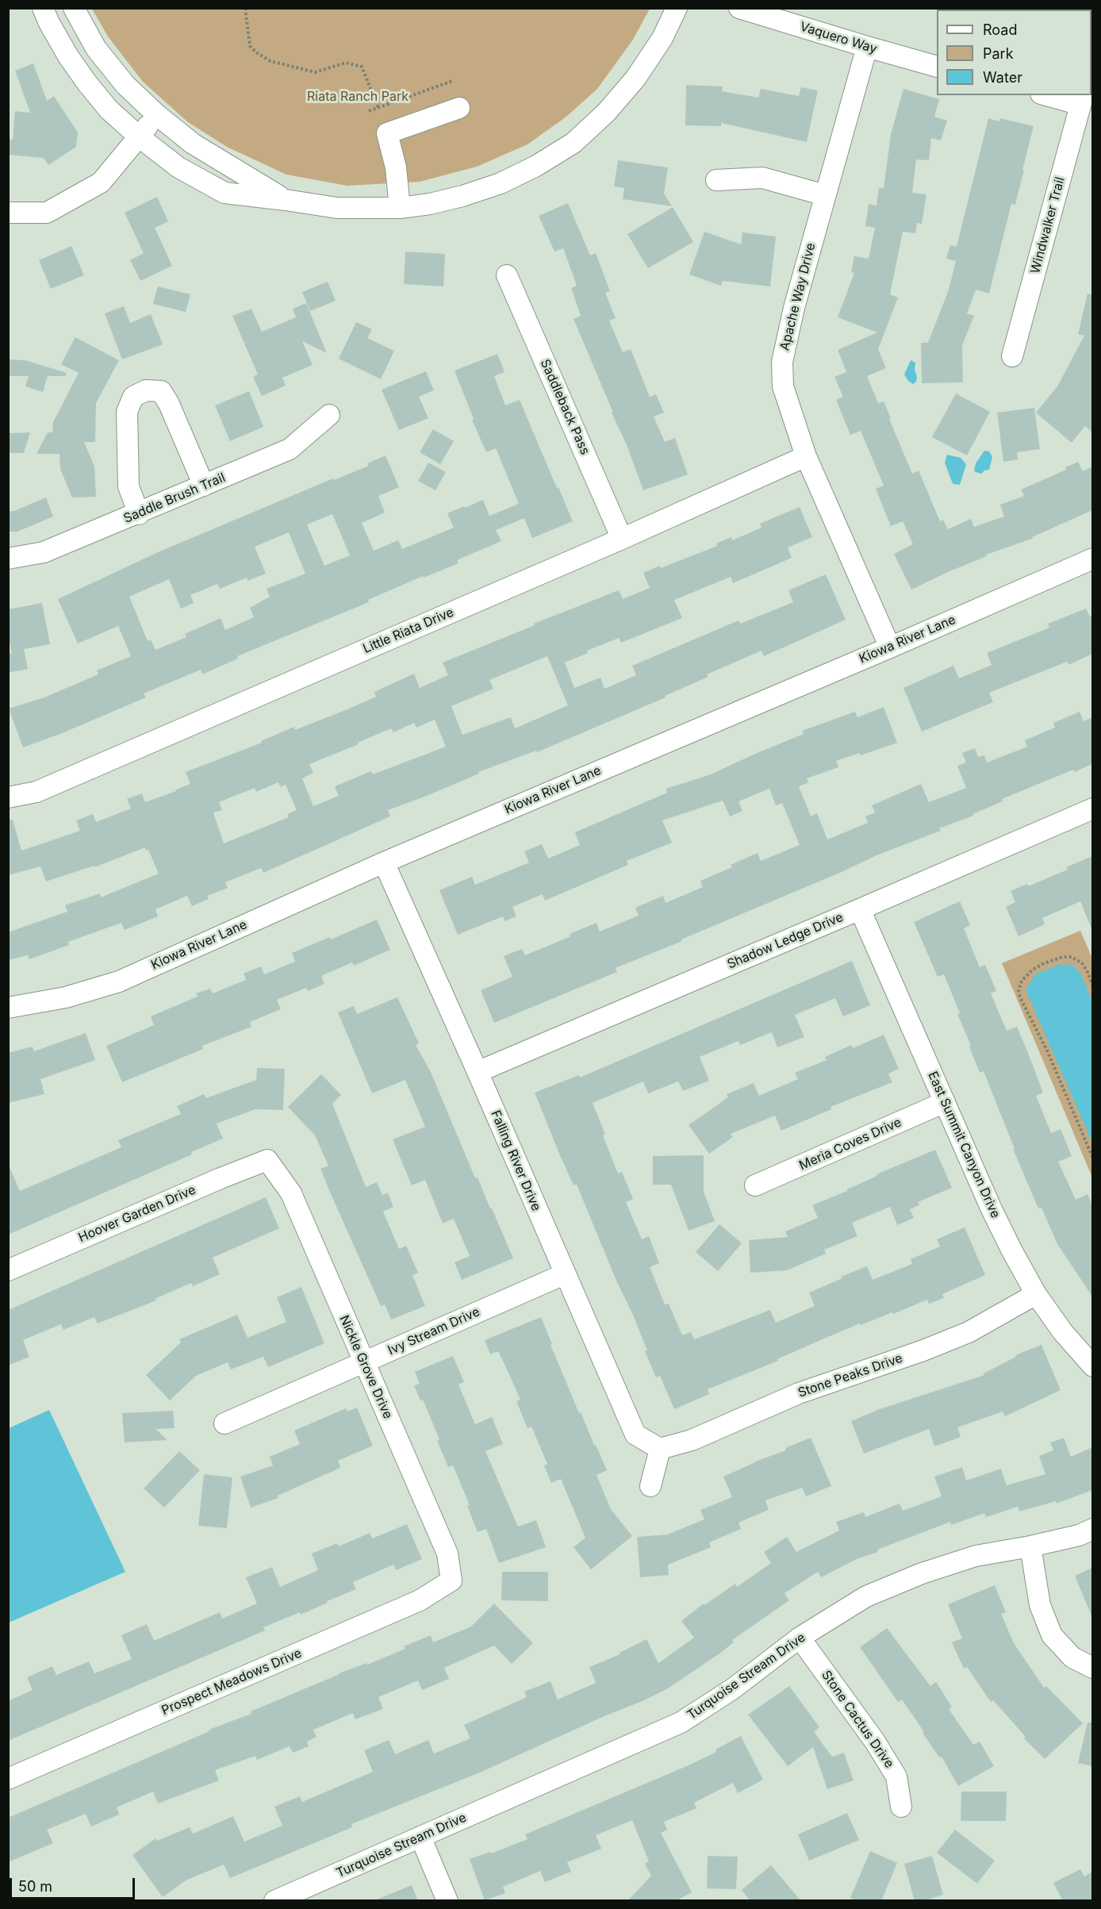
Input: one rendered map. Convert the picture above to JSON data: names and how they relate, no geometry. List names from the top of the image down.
{
  "streets": {
    "street": [
      "Vaquero Way",
      "Windwalker Trail",
      "Apache Way Drive",
      "Saddleback Pass",
      "Saddle Brush Trail",
      "Little Riata Drive",
      "Kiowa River Lane",
      "Shadow Ledge Drive",
      "Meria Coves Drive",
      "East Summit Canyon Drive",
      "Falling River Drive",
      "Hoover Garden Drive",
      "Ivy Stream Drive",
      "Nickle Grove Drive",
      "Stone Peaks Drive",
      "Turquoise Stream Drive",
      "Prospect Meadows Drive",
      "Stone Cactus Drive"
    ]
  },
  "crossings": [
    ["Vaquero Way", "Apache Way Drive"],
    ["Apache Way Drive", "Little Riata Drive"],
    ["Apache Way Drive", "Kiowa River Lane"],
    ["Saddleback Pass", "Little Riata Drive"],
    ["Kiowa River Lane", "Falling River Drive"],
    ["Shadow Ledge Drive", "East Summit Canyon Drive"],
    ["Shadow Ledge Drive", "Falling River Drive"],
    ["Meria Coves Drive", "East Summit Canyon Drive"],
    ["East Summit Canyon Drive", "Stone Peaks Drive"],
    ["Falling River Drive", "Ivy Stream Drive"],
    ["Falling River Drive", "Stone Peaks Drive"],
    ["Hoover Garden Drive", "Nickle Grove Drive"],
    ["Ivy Stream Drive", "Nickle Grove Drive"],
    ["Nickle Grove Drive", "Prospect Meadows Drive"],
    ["Turquoise Stream Drive", "Stone Cactus Drive"]
  ],
  "parks": ["Riata Ranch Park"],
  "legend": ["Road", "Park", "Water"],
  "scale_bar": "50 m"
}
